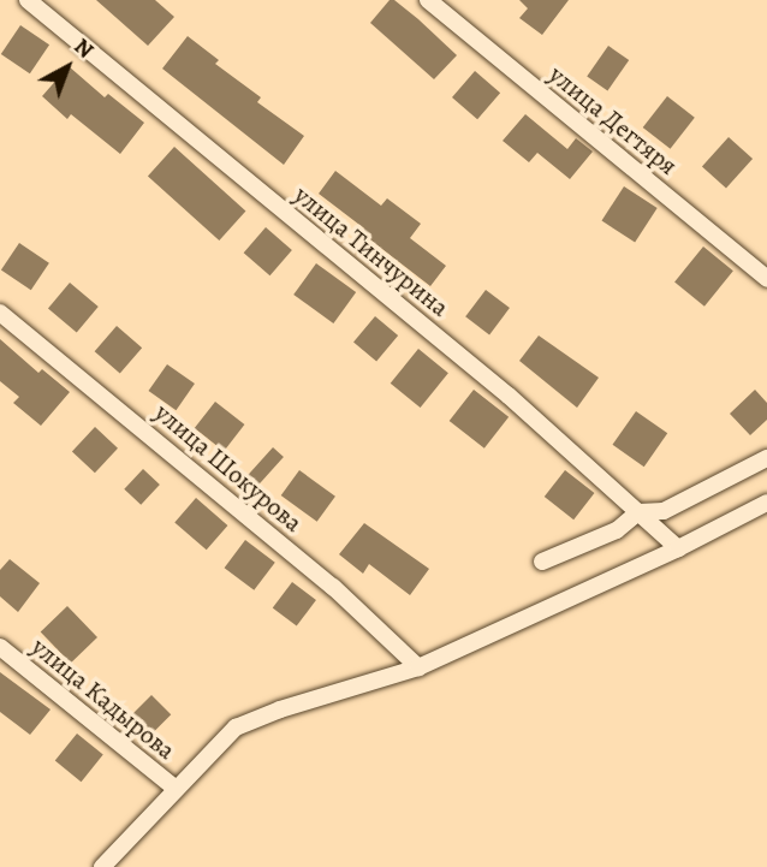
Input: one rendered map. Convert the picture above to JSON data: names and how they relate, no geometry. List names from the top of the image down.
{
  "streets": {
    "street": [
      "улица Дегтяря",
      "улица Тинчурина",
      "улица Шокурова",
      "улица Кадырова"
    ]
  },
  "north": "top right"
}
